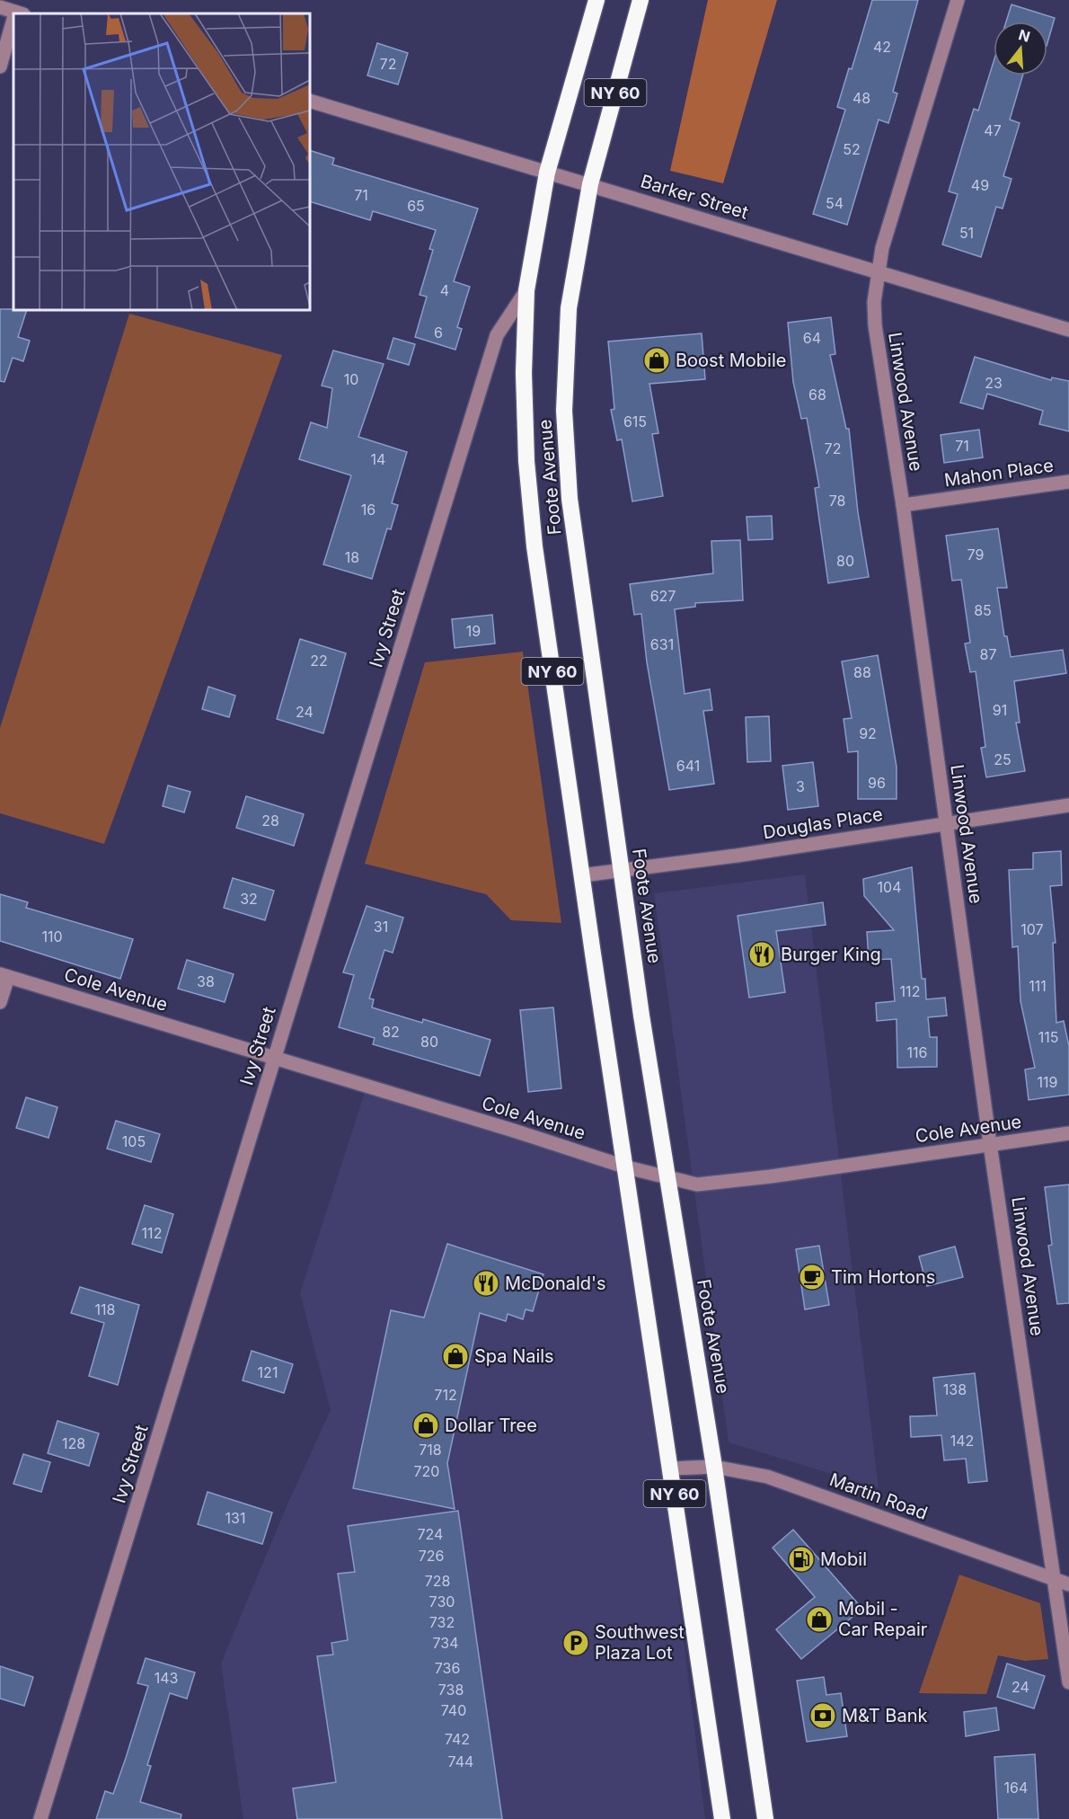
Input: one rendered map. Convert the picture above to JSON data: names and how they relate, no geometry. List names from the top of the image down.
{
  "streets": {
    "highway": ["NY 60", "Foote Avenue"],
    "street": [
      "Barker Street",
      "Linwood Avenue",
      "Mahon Place",
      "Ivy Street",
      "Douglas Place",
      "Cole Avenue",
      "Martin Road"
    ]
  },
  "crossings": [
    ["Barker Street", "Linwood Avenue"],
    ["Barker Street", "Foote Avenue"],
    ["Linwood Avenue", "Mahon Place"],
    ["Linwood Avenue", "Douglas Place"],
    ["Linwood Avenue", "Cole Avenue"],
    ["Linwood Avenue", "Martin Road"],
    ["Foote Avenue", "Ivy Street"],
    ["Foote Avenue", "Douglas Place"],
    ["Foote Avenue", "Cole Avenue"],
    ["Foote Avenue", "Martin Road"],
    ["Ivy Street", "Cole Avenue"]
  ],
  "places": {
    "shop": [
      "Boost Mobile",
      "Spa Nails",
      "Dollar Tree",
      "Mobil - Car Repair"
    ],
    "restaurant": ["Burger King", "McDonald's"],
    "cafe": ["Tim Hortons"],
    "fuel station": ["Mobil"],
    "parking": ["Southwest Plaza Lot"],
    "bank": ["M&T Bank"]
  },
  "house_numbers": [
    "42",
    "72",
    "48",
    "47",
    "52",
    "49",
    "71",
    "54",
    "65",
    "51",
    "4",
    "6",
    "64",
    "10",
    "23",
    "68",
    "615",
    "71",
    "72",
    "14",
    "78",
    "16",
    "79",
    "18",
    "80",
    "627",
    "85",
    "19",
    "631",
    "87",
    "22",
    "88",
    "91",
    "24",
    "92",
    "25",
    "641",
    "96",
    "3",
    "28",
    "104",
    "32",
    "31",
    "107",
    "110",
    "38",
    "111",
    "112",
    "82",
    "115",
    "80",
    "116",
    "119",
    "105",
    "112",
    "118",
    "121",
    "138",
    "712",
    "142",
    "128",
    "718",
    "720",
    "131",
    "724",
    "726",
    "728",
    "730",
    "732",
    "734",
    "736",
    "143",
    "24",
    "738",
    "740",
    "742",
    "744",
    "164"
  ],
  "north": "top"
}
